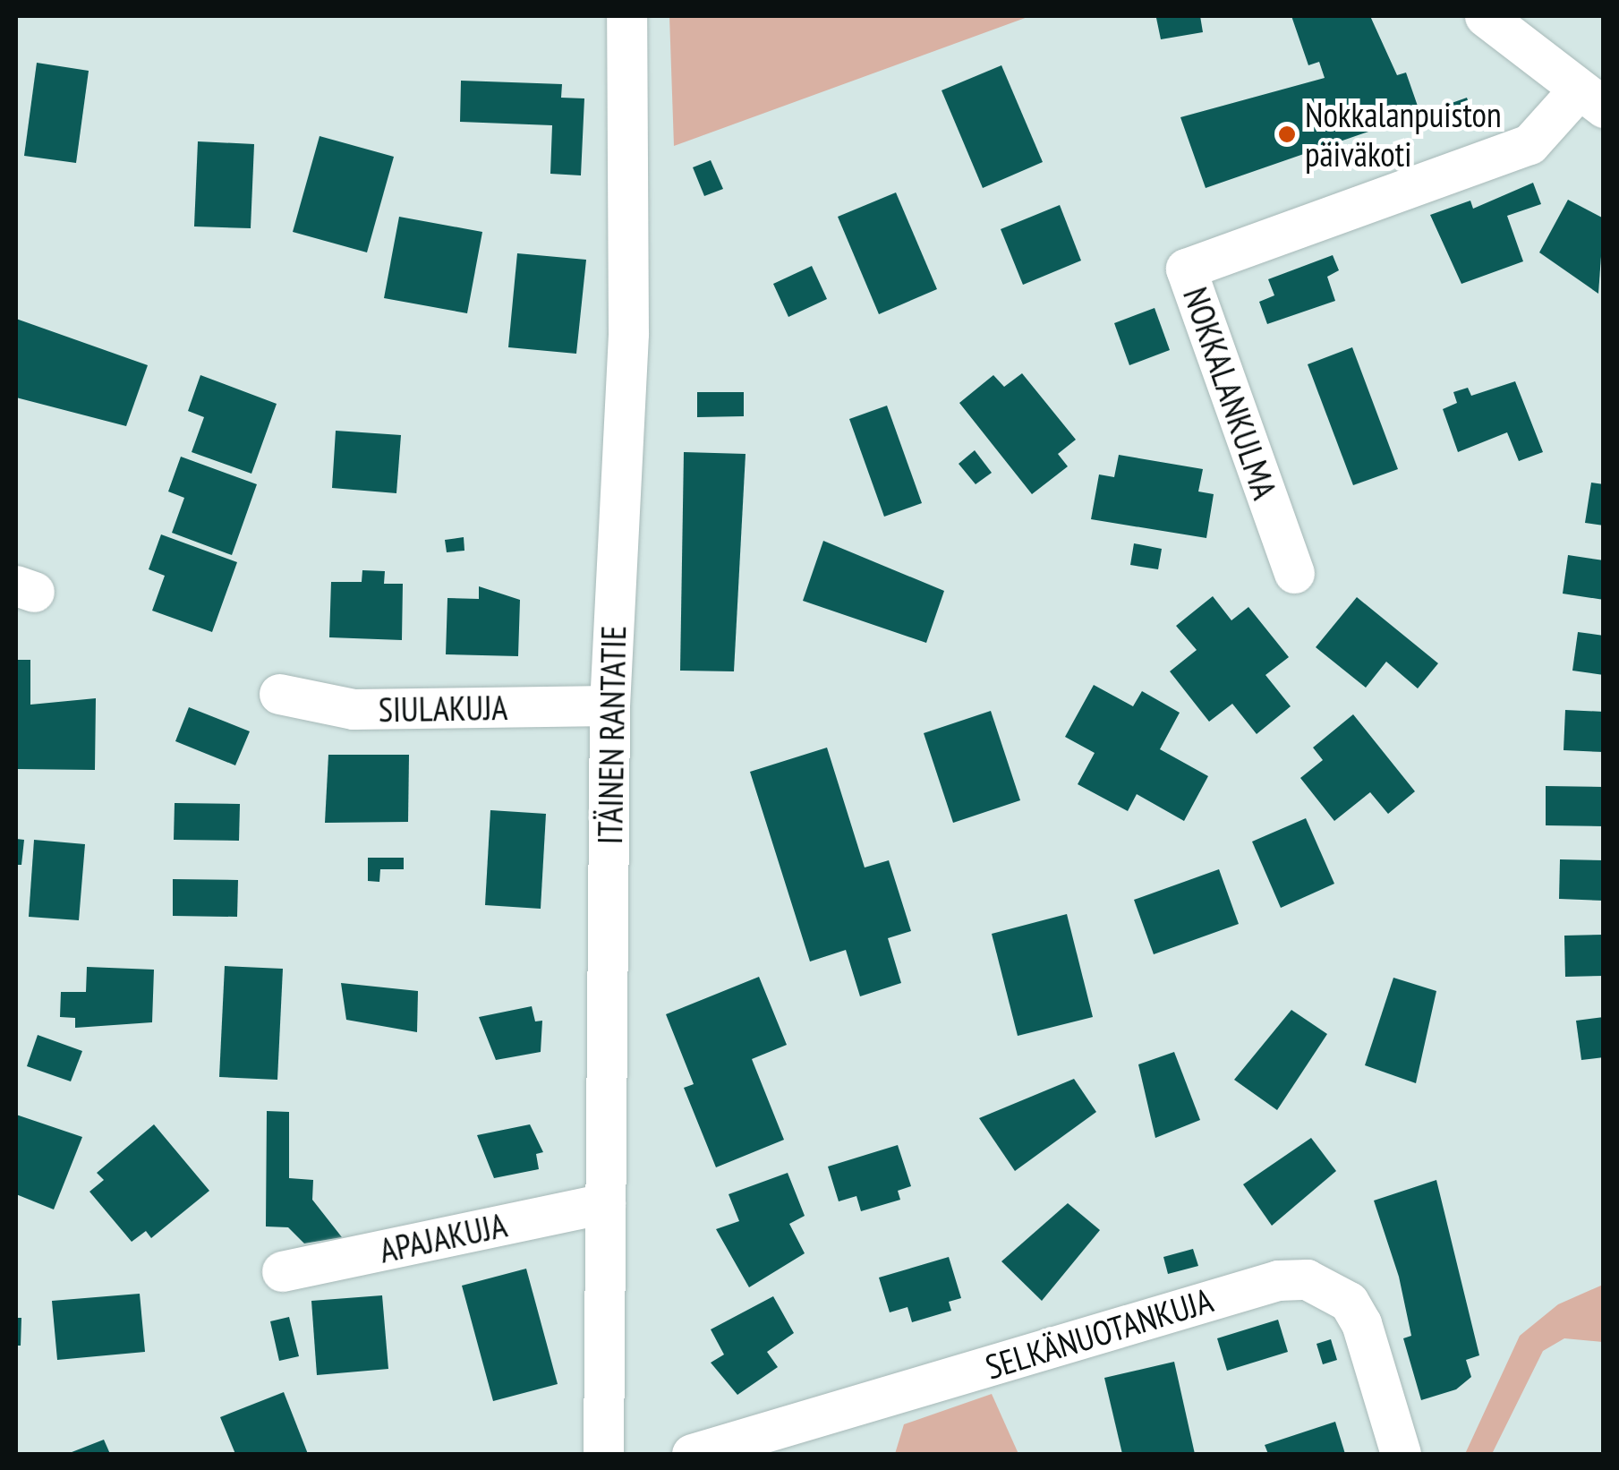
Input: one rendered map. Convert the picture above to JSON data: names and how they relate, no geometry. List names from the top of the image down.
{
  "streets": {
    "street": [
      "NOKKALANKULMA",
      "SIULAKUJA",
      "ITÄINEN RANTATIE",
      "APAJAKUJA",
      "SELKÄNUOTANKUJA"
    ]
  },
  "crossings": [
    ["SIULAKUJA", "ITÄINEN RANTATIE"],
    ["ITÄINEN RANTATIE", "APAJAKUJA"]
  ],
  "places": ["Nokkalanpuiston päiväkoti"]
}
